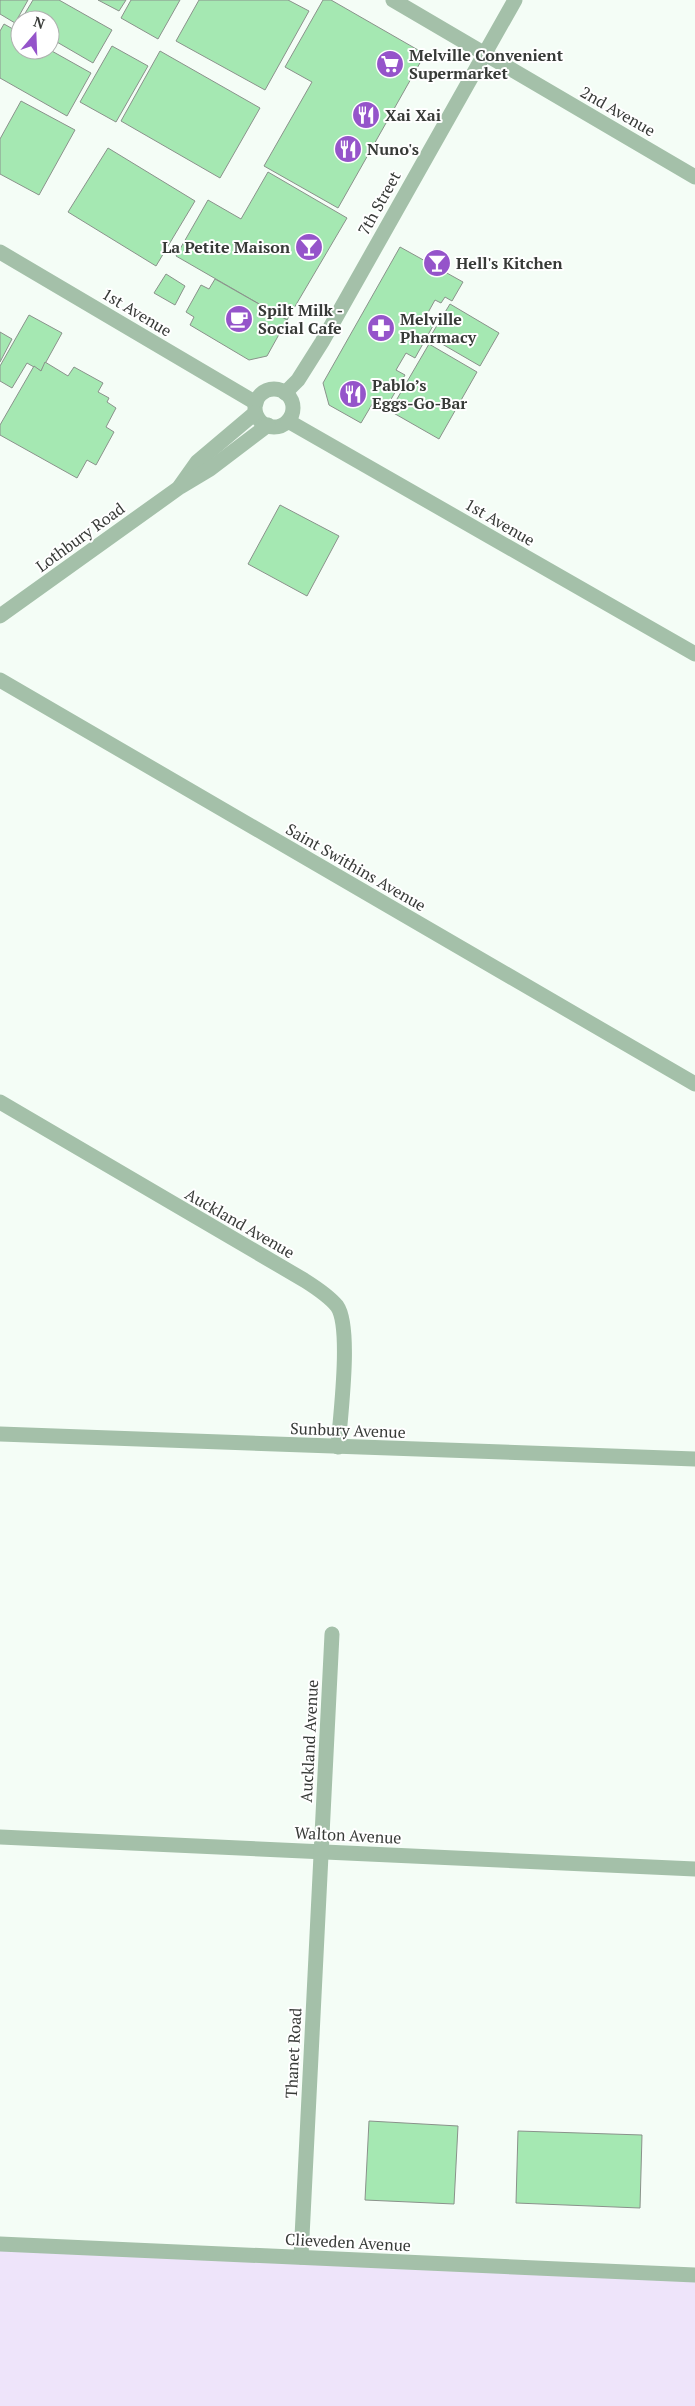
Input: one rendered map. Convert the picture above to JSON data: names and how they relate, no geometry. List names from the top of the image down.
{
  "streets": {
    "street": [
      "2nd Avenue",
      "7th Street",
      "1st Avenue",
      "Lothbury Road",
      "Saint Swithins Avenue",
      "Auckland Avenue",
      "Sunbury Avenue",
      "Walton Avenue",
      "Thanet Road",
      "Clieveden Avenue"
    ]
  },
  "crossings": [
    ["2nd Avenue", "7th Street"],
    ["7th Street", "1st Avenue"],
    ["7th Street", "Lothbury Road"],
    ["1st Avenue", "Lothbury Road"],
    ["Auckland Avenue", "Sunbury Avenue"],
    ["Auckland Avenue", "Walton Avenue"],
    ["Auckland Avenue", "Thanet Road"],
    ["Walton Avenue", "Thanet Road"],
    ["Thanet Road", "Clieveden Avenue"]
  ],
  "places": {
    "supermarket": ["Melville Convenient Supermarket"],
    "restaurant": ["Xai Xai", "Nuno's", "Pablo’s Eggs-Go-Bar"],
    "bar": ["La Petite Maison", "Hell's Kitchen"],
    "cafe": ["Spilt Milk - Social Cafe"],
    "pharmacy": ["Melville Pharmacy"]
  },
  "north": "top"
}
